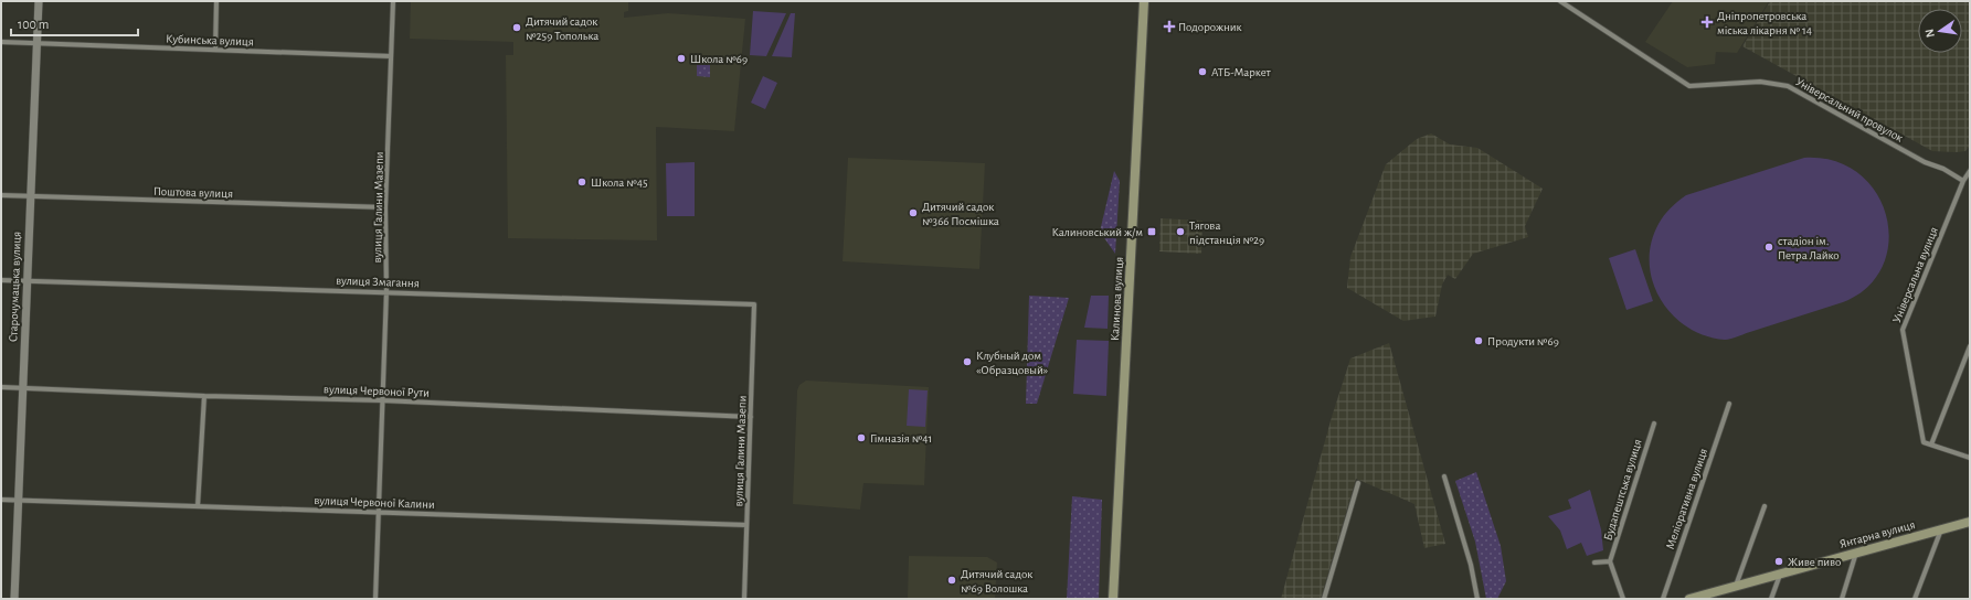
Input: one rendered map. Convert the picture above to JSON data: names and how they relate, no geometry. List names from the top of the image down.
{
  "streets": {
    "main road": ["Калинова вулиця", "Янтарна вулиця"],
    "street": [
      "Кубинська вулиця",
      "Універсальний провулок",
      "Поштова вулиця",
      "вулиця Галини Мазепи",
      "Універсальна вулиця",
      "вулиця Змагання",
      "Старочумацька вулиця",
      "вулиця Червоної Рути",
      "Будапештська вулиця",
      "Меліоративна вулиця",
      "вулиця Червоної Калини"
    ]
  },
  "crossings": [
    ["Кубинська вулиця", "вулиця Галини Мазепи"],
    ["Кубинська вулиця", "Старочумацька вулиця"],
    ["Універсальний провулок", "Універсальна вулиця"],
    ["Поштова вулиця", "вулиця Галини Мазепи"],
    ["Поштова вулиця", "Старочумацька вулиця"],
    ["вулиця Галини Мазепи", "вулиця Змагання"],
    ["вулиця Галини Мазепи", "вулиця Червоної Рути"],
    ["вулиця Галини Мазепи", "вулиця Червоної Калини"],
    ["вулиця Змагання", "Старочумацька вулиця"],
    ["Старочумацька вулиця", "вулиця Червоної Рути"],
    ["Старочумацька вулиця", "вулиця Червоної Калини"]
  ],
  "places": {
    "health": ["Дніпропетровська міська лікарня № 14", "Подорожник"],
    "other": [
      "Дитячий садок №259 Тополька",
      "Школа №69",
      "АТБ-Маркет",
      "Школа №45",
      "Дитячий садок №366 Посмішка",
      "Тягова пiдстанцiя №29",
      "стадіон ім. Петра Лайко",
      "Продукти №69",
      "Клубный дом «Образцовый»",
      "Гімназія №41",
      "Живе пиво",
      "Дитячий садок №69 Волошка"
    ],
    "transit": ["Калиновський ж/м"]
  },
  "scale_bar": "100 m",
  "north": "left"
}
